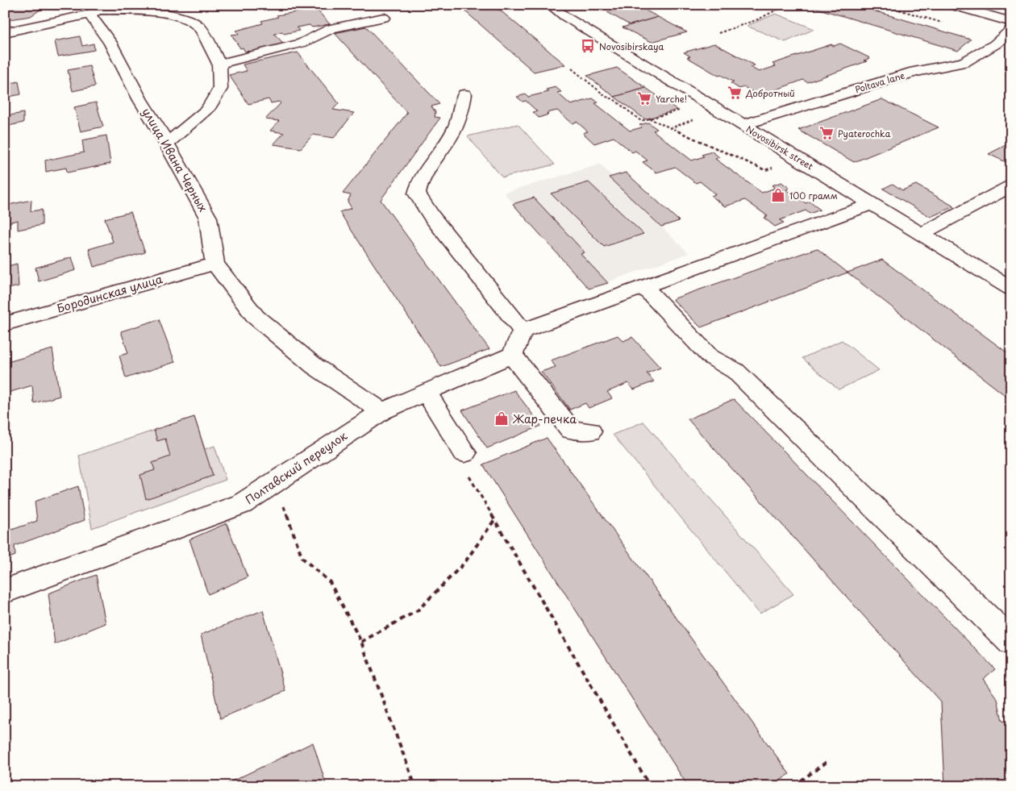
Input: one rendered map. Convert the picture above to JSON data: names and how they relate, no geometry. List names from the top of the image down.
{
  "streets": {
    "street": [
      "Poltava lane",
      "Novosibirsk street",
      "улица Ивана Черных",
      "Бородинская улица",
      "Полтавский переулок"
    ]
  },
  "crossings": [
    ["Poltava lane", "Novosibirsk street"],
    ["улица Ивана Черных", "Бородинская улица"],
    ["улица Ивана Черных", "Полтавский переулок"]
  ],
  "places": {
    "bus stop": ["Novosibirskaya"],
    "supermarket": ["Добротный", "Yarche!", "Pyaterochka"],
    "shop": ["100 грамм", "Жар-печка"]
  }
}
